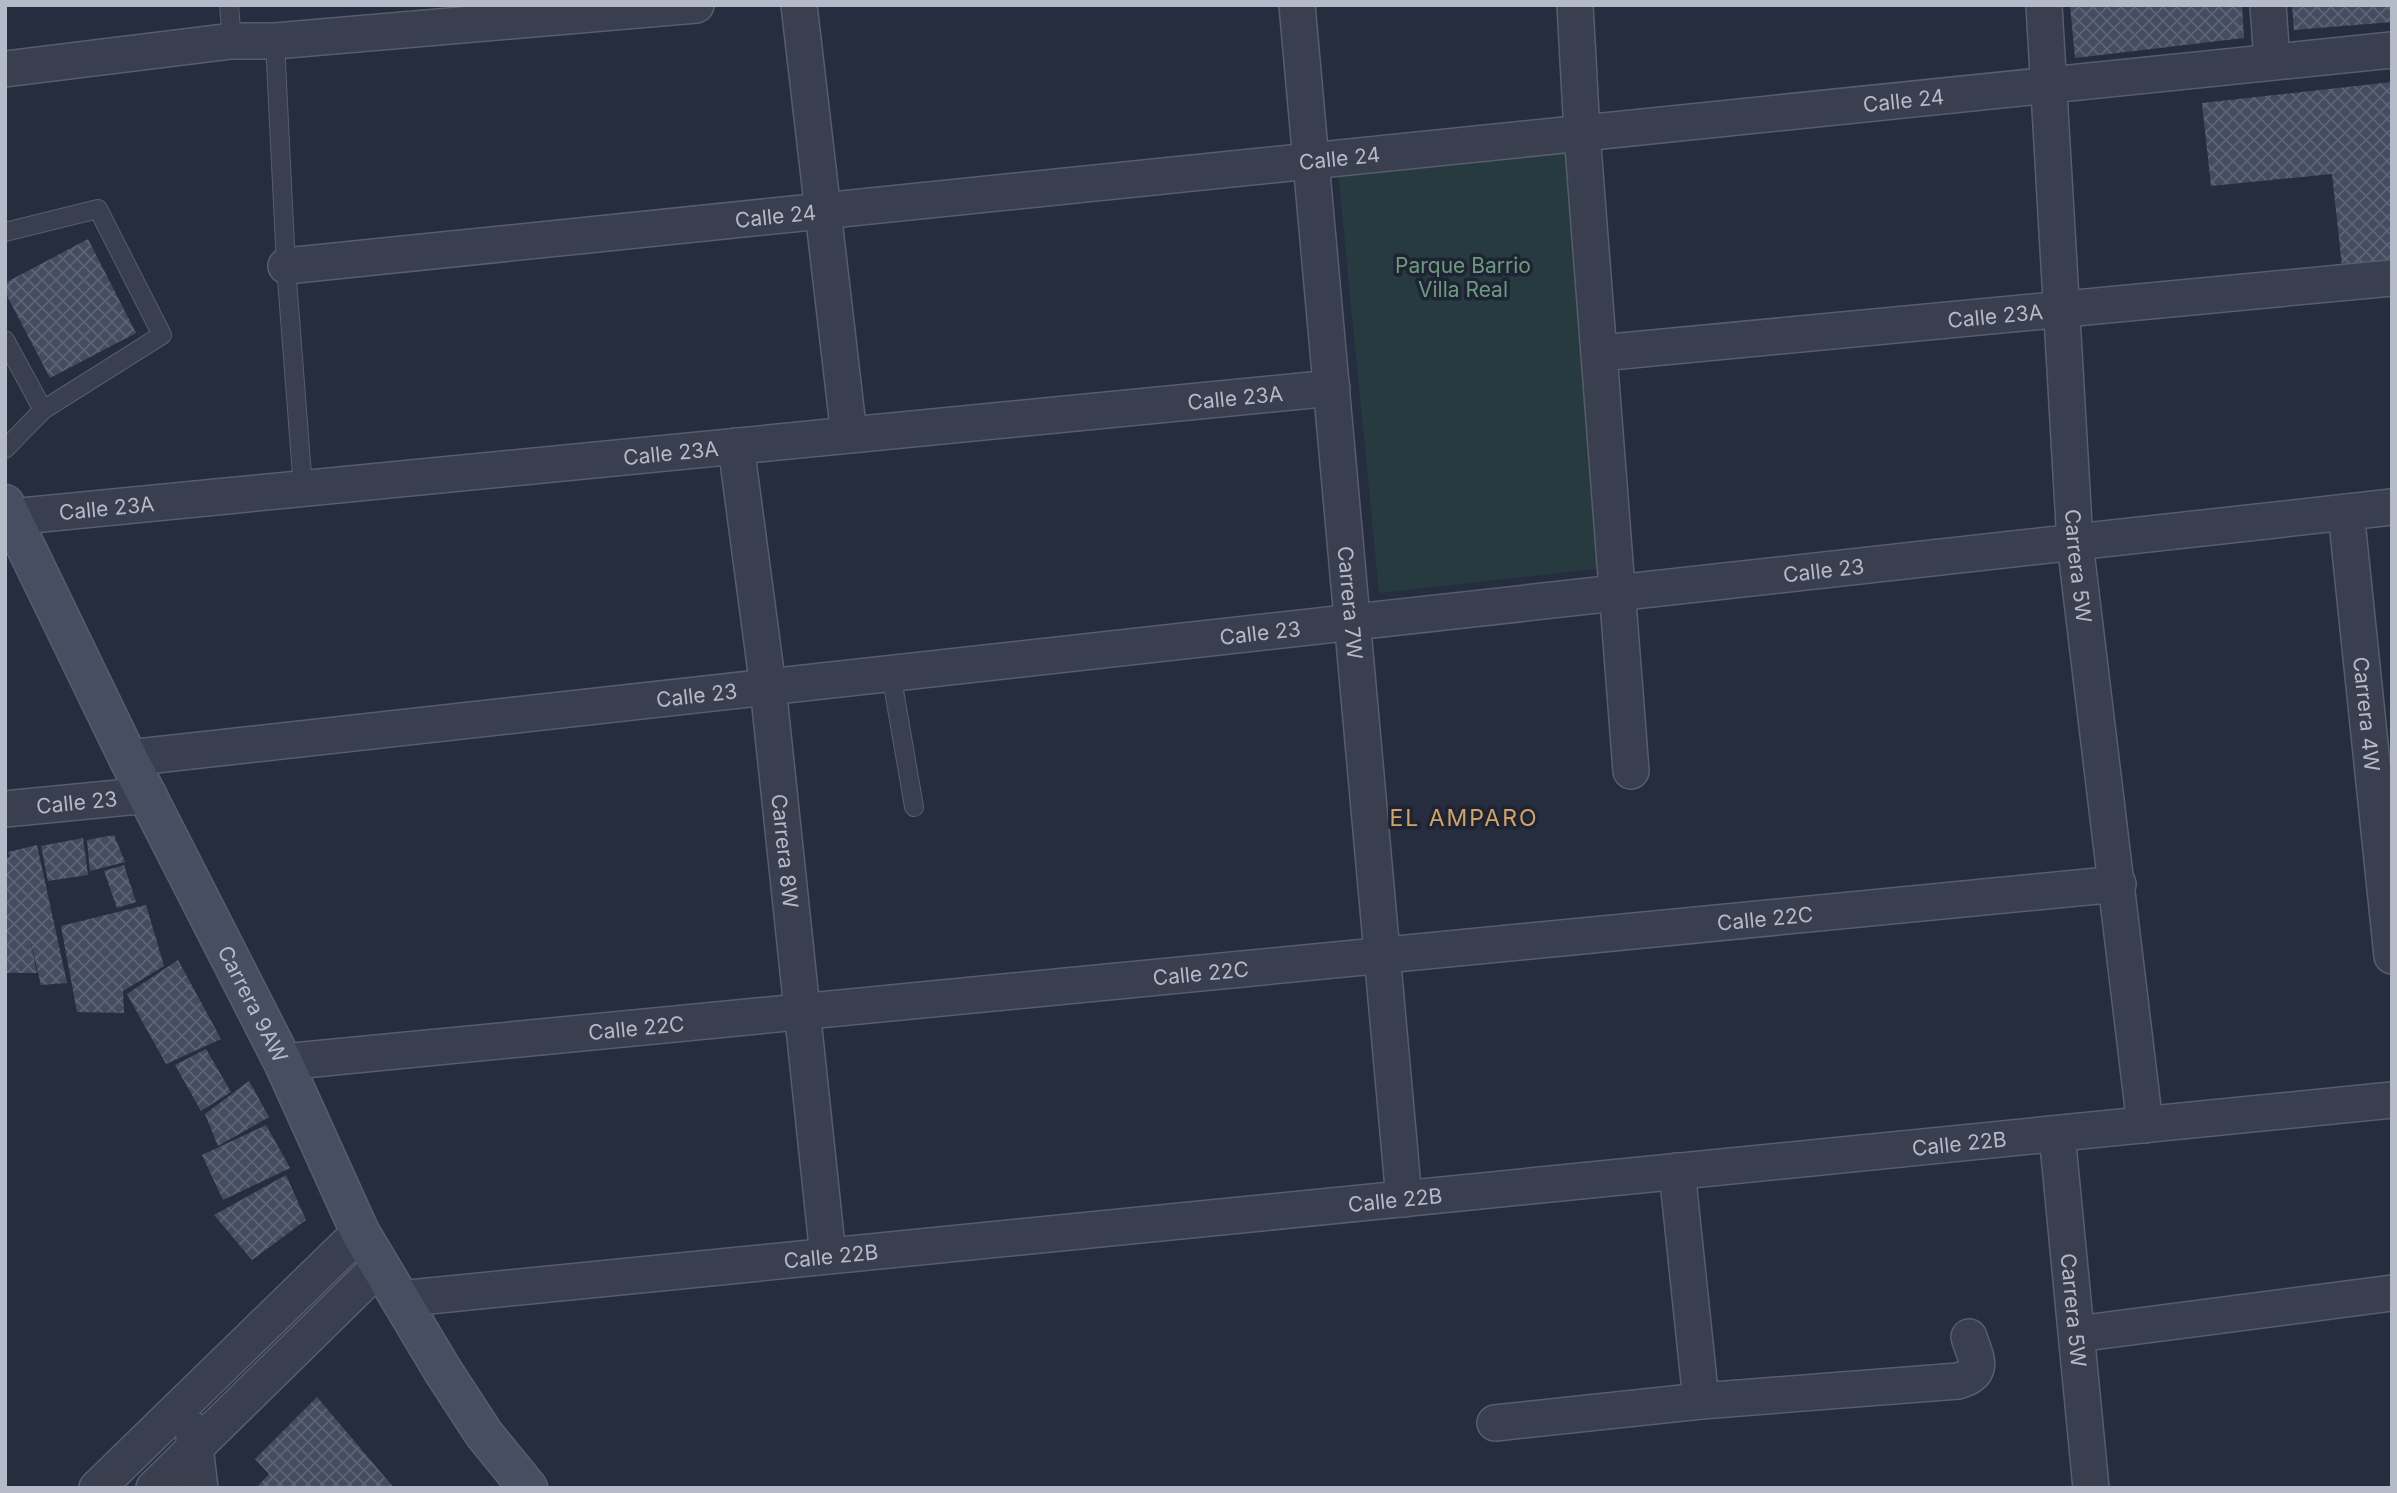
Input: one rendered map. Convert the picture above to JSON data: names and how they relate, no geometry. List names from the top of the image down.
{
  "streets": {
    "main road": ["Carrera 9AW"],
    "street": [
      "Calle 24",
      "Calle 23A",
      "Carrera 5W",
      "Calle 23",
      "Carrera 7W",
      "Carrera 4W",
      "Carrera 8W",
      "Calle 22C",
      "Calle 22B"
    ]
  },
  "crossings": [
    ["Calle 24", "Carrera 5W"],
    ["Calle 24", "Carrera 7W"],
    ["Calle 23A", "Carrera 5W"],
    ["Calle 23A", "Carrera 7W"],
    ["Calle 23A", "Carrera 8W"],
    ["Calle 23A", "Carrera 9AW"],
    ["Carrera 5W", "Calle 23"],
    ["Carrera 5W", "Calle 22C"],
    ["Carrera 5W", "Calle 22B"],
    ["Calle 23", "Carrera 7W"],
    ["Calle 23", "Carrera 4W"],
    ["Calle 23", "Carrera 8W"],
    ["Calle 23", "Carrera 9AW"],
    ["Carrera 7W", "Calle 22C"],
    ["Carrera 7W", "Calle 22B"],
    ["Carrera 8W", "Calle 22C"],
    ["Carrera 8W", "Calle 22B"],
    ["Calle 22C", "Carrera 9AW"],
    ["Carrera 9AW", "Calle 22B"]
  ],
  "districts": ["EL AMPARO"],
  "parks": ["Parque Barrio Villa Real"]
}
